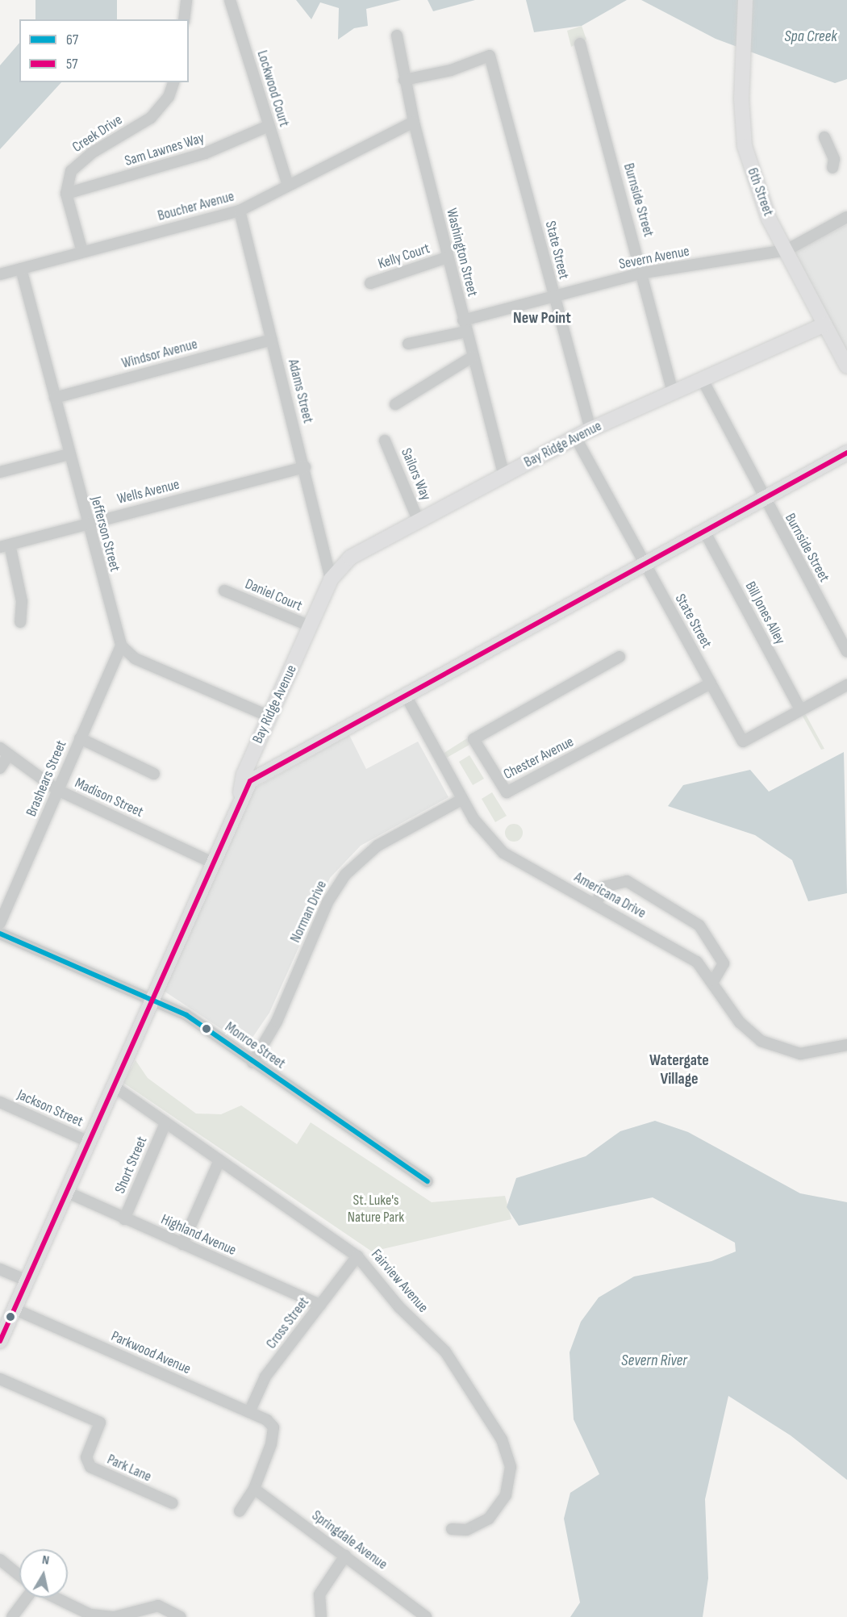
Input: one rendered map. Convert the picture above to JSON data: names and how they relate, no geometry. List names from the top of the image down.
{
  "streets": {
    "main road": ["6th Street", "Bay Ridge Avenue"],
    "street": [
      "Lockwood Court",
      "Creek Drive",
      "Sam Lawnes Way",
      "Burnside Street",
      "Boucher Avenue",
      "State Street",
      "Washington Street",
      "Kelly Court",
      "Severn Avenue",
      "Windsor Avenue",
      "Adams Street",
      "Sailors Way",
      "Wells Avenue",
      "Jefferson Street",
      "Daniel Court",
      "Bill Jones Alley",
      "Chester Avenue",
      "Brashears Street",
      "Madison Street",
      "Americana Drive",
      "Norman Drive",
      "Monroe Street",
      "Jackson Street",
      "Short Street",
      "Highland Avenue",
      "Fairview Avenue",
      "Cross Street",
      "Parkwood Avenue",
      "Park Lane",
      "Springdale Avenue"
    ]
  },
  "crossings": [
    ["Lockwood Court", "Sam Lawnes Way"],
    ["Lockwood Court", "Boucher Avenue"],
    ["Creek Drive", "Sam Lawnes Way"],
    ["Creek Drive", "Boucher Avenue"],
    ["6th Street", "Severn Avenue"],
    ["6th Street", "Bay Ridge Avenue"],
    ["Burnside Street", "Severn Avenue"],
    ["Burnside Street", "Bay Ridge Avenue"],
    ["Boucher Avenue", "Washington Street"],
    ["Boucher Avenue", "Adams Street"],
    ["Boucher Avenue", "Jefferson Street"],
    ["State Street", "Washington Street"],
    ["State Street", "Severn Avenue"],
    ["State Street", "Bay Ridge Avenue"],
    ["State Street", "Bill Jones Alley"],
    ["State Street", "Chester Avenue"],
    ["Washington Street", "Kelly Court"],
    ["Washington Street", "Severn Avenue"],
    ["Washington Street", "Bay Ridge Avenue"],
    ["Windsor Avenue", "Adams Street"],
    ["Windsor Avenue", "Jefferson Street"],
    ["Adams Street", "Bay Ridge Avenue"],
    ["Adams Street", "Wells Avenue"],
    ["Bay Ridge Avenue", "Sailors Way"],
    ["Bay Ridge Avenue", "Daniel Court"],
    ["Bay Ridge Avenue", "Madison Street"],
    ["Bay Ridge Avenue", "Monroe Street"],
    ["Bay Ridge Avenue", "Jackson Street"],
    ["Bay Ridge Avenue", "Highland Avenue"],
    ["Bay Ridge Avenue", "Fairview Avenue"],
    ["Bay Ridge Avenue", "Parkwood Avenue"],
    ["Wells Avenue", "Jefferson Street"],
    ["Jefferson Street", "Brashears Street"],
    ["Brashears Street", "Madison Street"],
    ["Americana Drive", "Norman Drive"],
    ["Norman Drive", "Monroe Street"],
    ["Short Street", "Highland Avenue"],
    ["Short Street", "Fairview Avenue"],
    ["Highland Avenue", "Cross Street"],
    ["Fairview Avenue", "Cross Street"],
    ["Cross Street", "Parkwood Avenue"],
    ["Parkwood Avenue", "Springdale Avenue"]
  ],
  "districts": ["New Point", "Watergate Village"],
  "water": ["Spa Creek", "Severn River"],
  "parks": ["St. Luke's Nature Park"],
  "lines": ["transit line 57", "transit line 67"],
  "legend": ["67", "57"],
  "north": "top"
}
